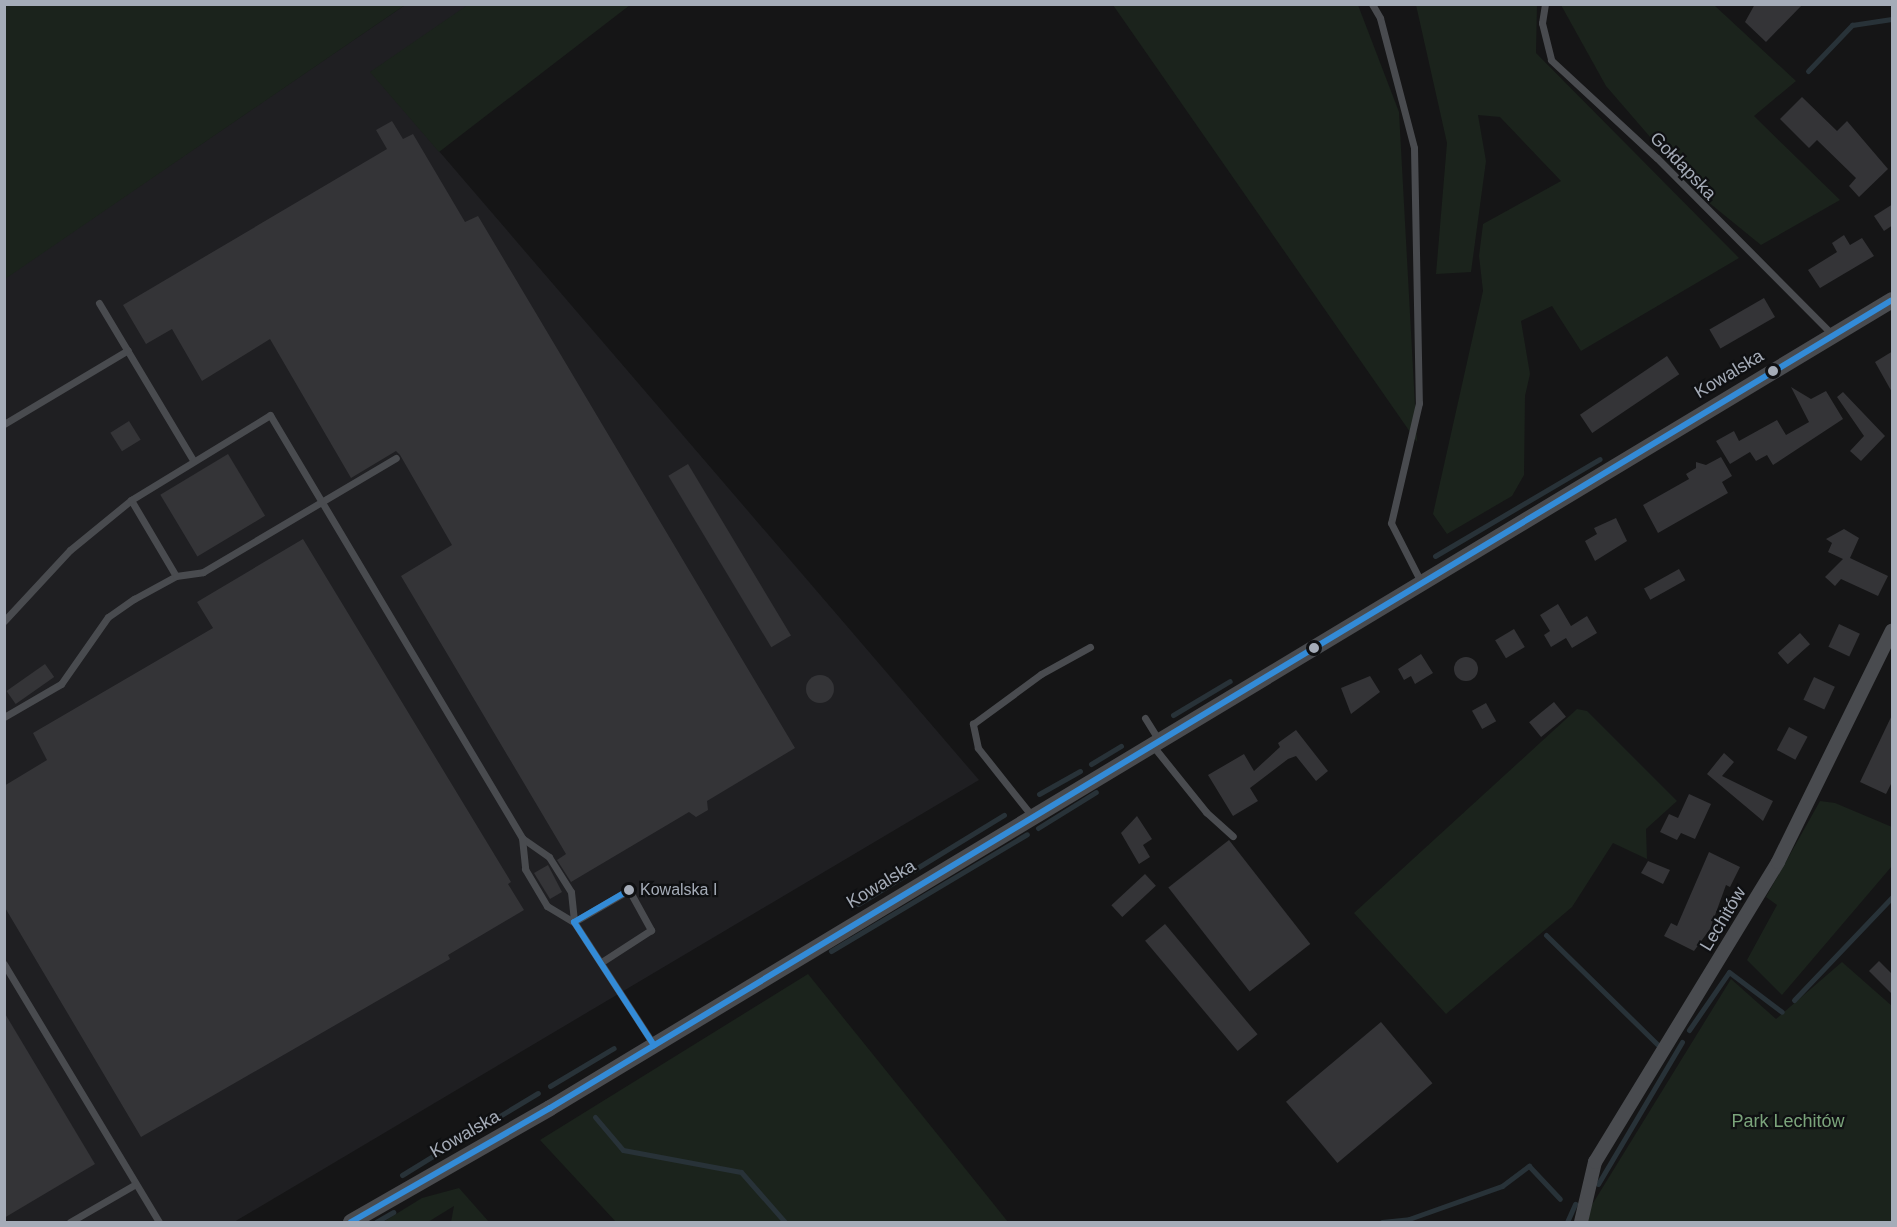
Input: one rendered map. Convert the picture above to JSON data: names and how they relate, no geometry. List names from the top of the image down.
{
  "streets": {
    "street": ["Kowalska", "Lechitów"],
    "lane": ["Gołdapska"]
  },
  "crossings": [
    ["Gołdapska", "Kowalska"]
  ],
  "parks": ["Park Lechitów"],
  "places": ["Kowalska I"]
}
